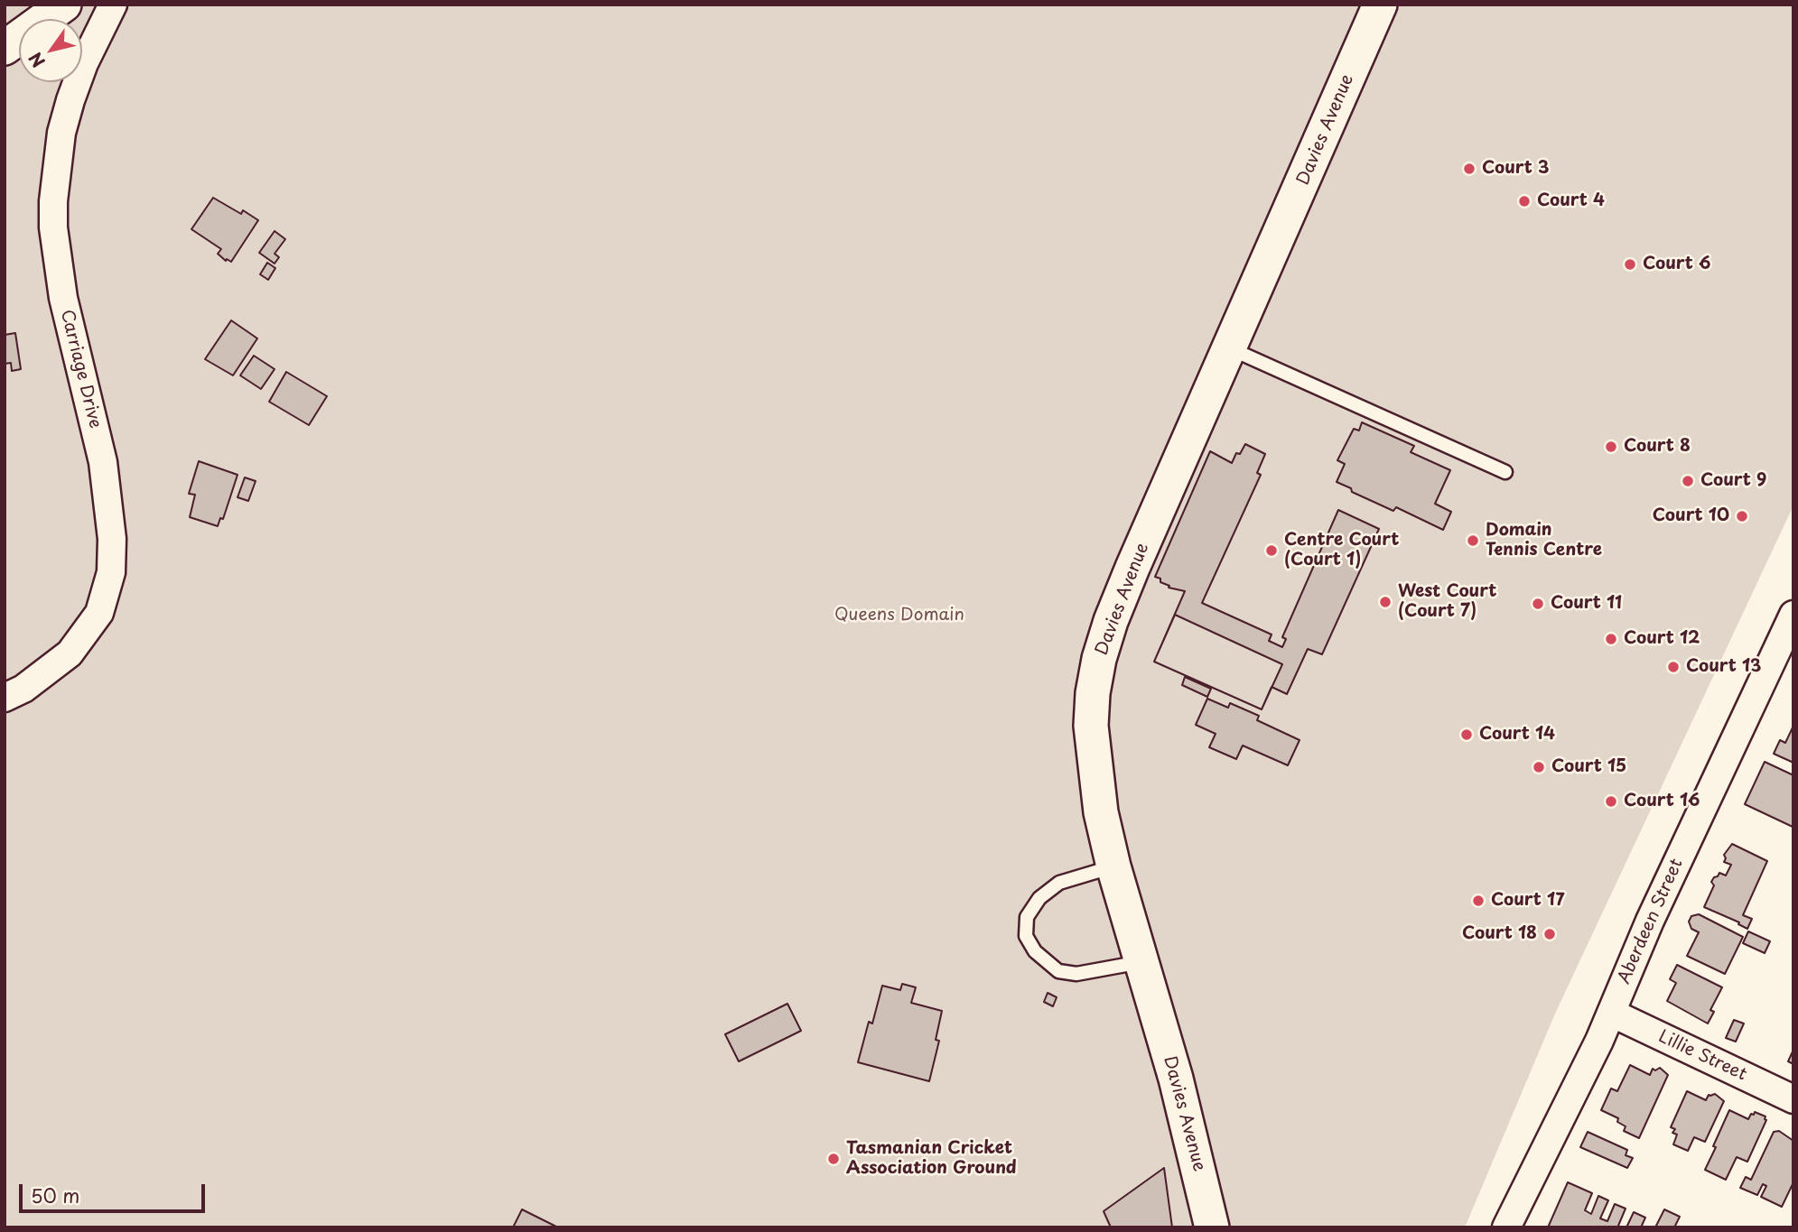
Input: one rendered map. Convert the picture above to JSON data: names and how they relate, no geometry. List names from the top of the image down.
{
  "streets": {
    "street": [
      "Davies Avenue",
      "Carriage Drive",
      "Aberdeen Street",
      "Lillie Street"
    ]
  },
  "crossings": [
    ["Aberdeen Street", "Lillie Street"]
  ],
  "parks": ["Queens Domain"],
  "places": [
    "Court 3",
    "Court 4",
    "Court 6",
    "Court 8",
    "Court 9",
    "Court 10",
    "Domain Tennis Centre",
    "Centre Court (Court 1)",
    "West Court (Court 7)",
    "Court 11",
    "Court 12",
    "Court 13",
    "Court 14",
    "Court 15",
    "Court 16",
    "Court 17",
    "Court 18",
    "Tasmanian Cricket Association Ground"
  ],
  "scale_bar": "50 m",
  "north": "bottom left"
}
